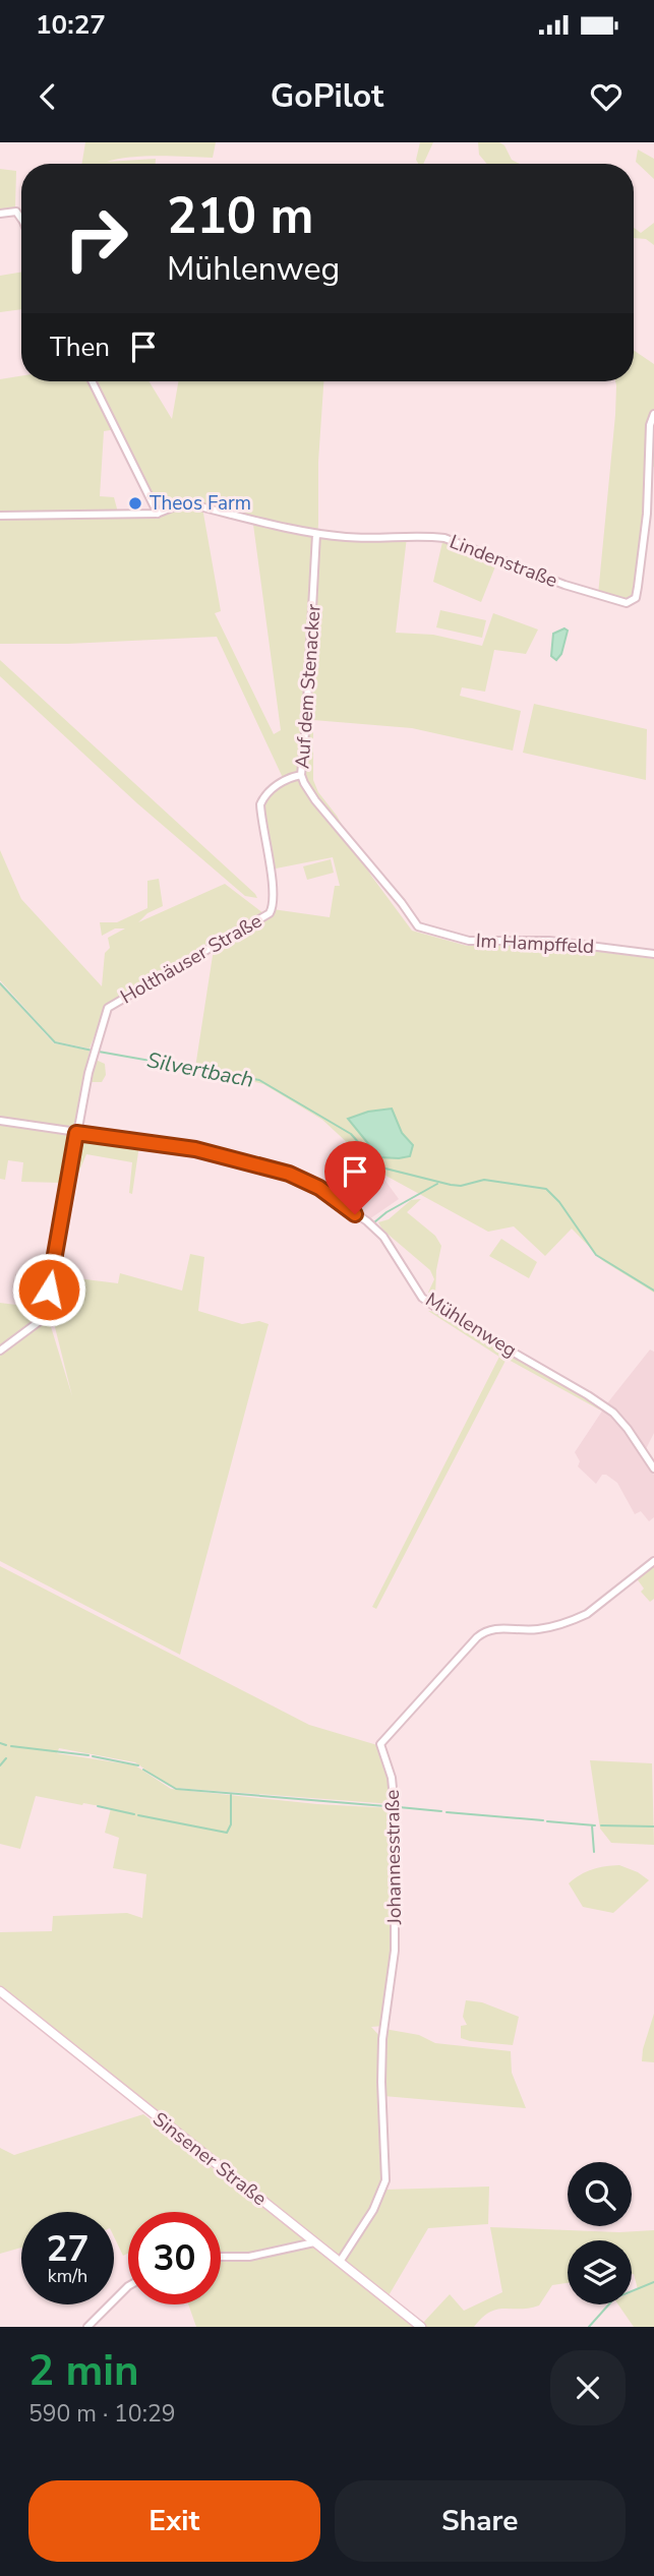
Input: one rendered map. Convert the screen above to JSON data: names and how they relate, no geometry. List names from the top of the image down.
{
  "streets": {
    "main road": ["Sinsener Straße"],
    "street": [
      "Lindenstraße",
      "Auf dem Stenacker",
      "Im Hampffeld",
      "Holthäuser Straße",
      "Mühlenweg",
      "Johannesstraße"
    ]
  },
  "crossings": [
    ["Lindenstraße", "Auf dem Stenacker"],
    ["Auf dem Stenacker", "Im Hampffeld"],
    ["Auf dem Stenacker", "Holthäuser Straße"],
    ["Holthäuser Straße", "Mühlenweg"],
    ["Johannesstraße", "Sinsener Straße"]
  ],
  "water": ["Silvertbach"],
  "places": ["Theos Farm"],
  "page": {
    "status": "10:27",
    "header": "GoPilot",
    "turn": ["210 m", "Mühlenweg"],
    "then": "Then",
    "speed": "27 km/h",
    "limit": "30",
    "heading": ["2 min", "590 m · 10:29"],
    "buttons": ["Exit", "Share"]
  }
}
